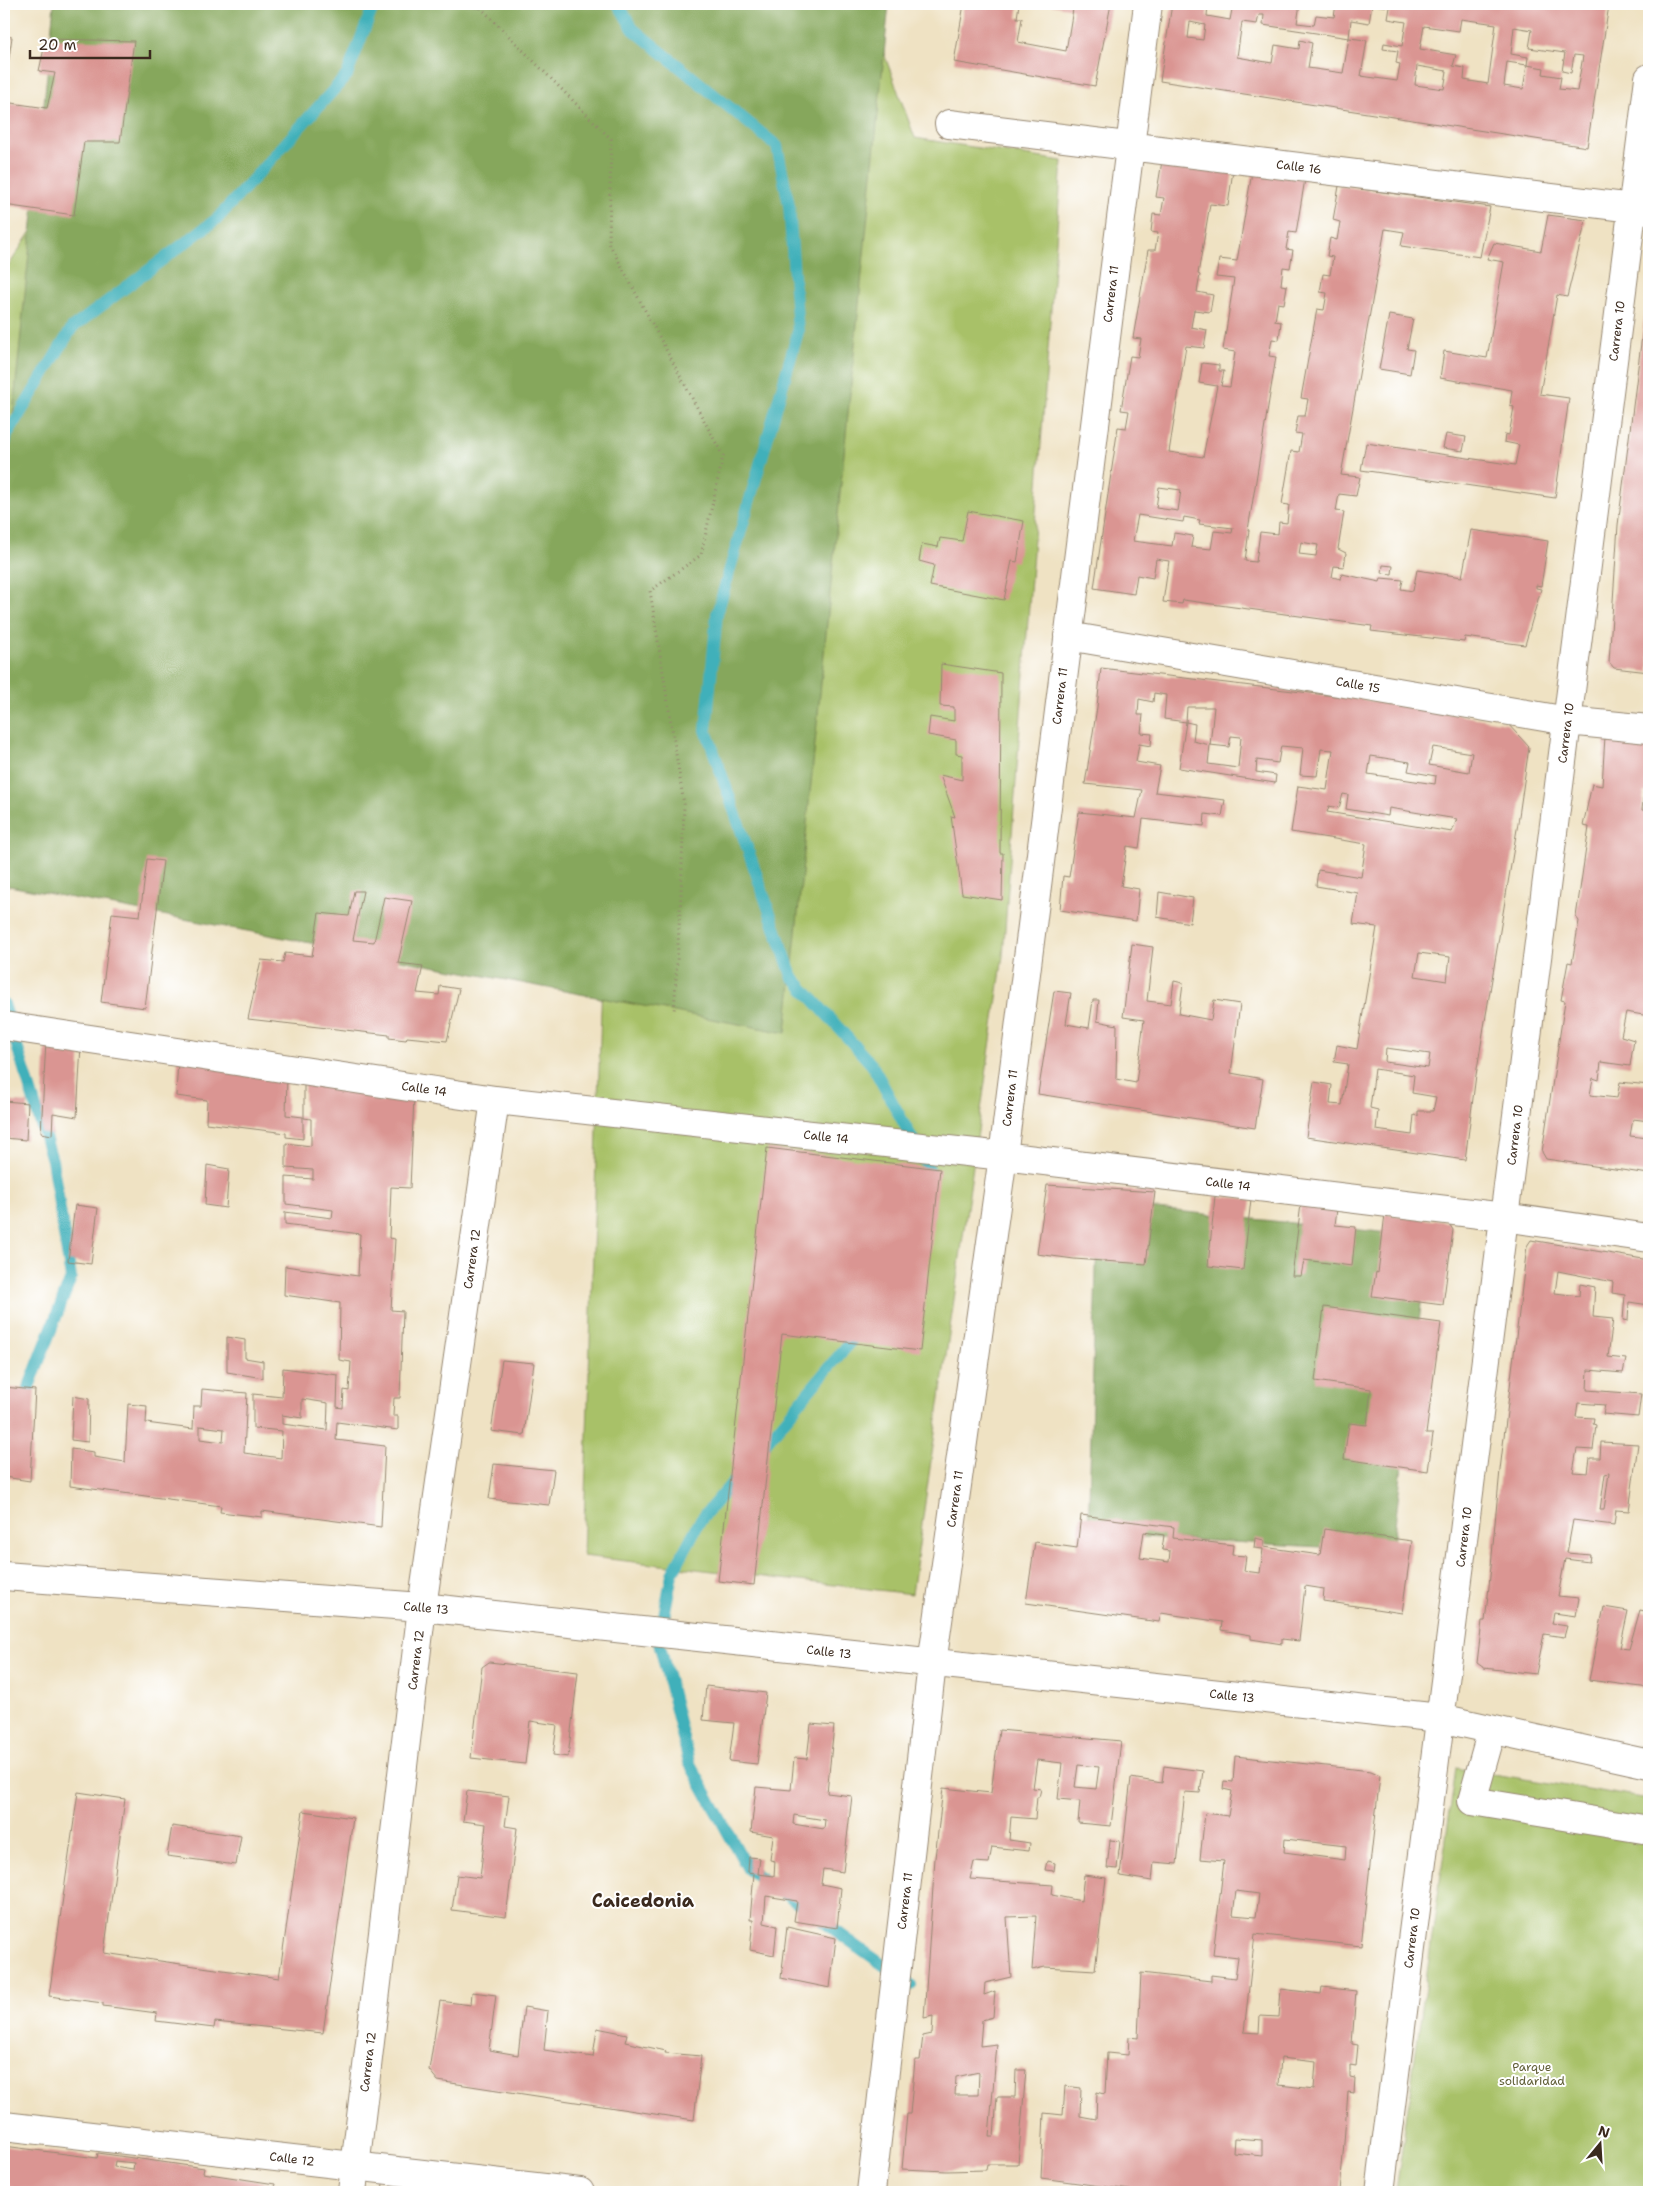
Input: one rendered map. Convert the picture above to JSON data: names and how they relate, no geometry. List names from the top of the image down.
{
  "streets": {
    "street": [
      "Calle 16",
      "Carrera 11",
      "Carrera 10",
      "Calle 15",
      "Calle 14",
      "Carrera 12",
      "Calle 13",
      "Calle 12"
    ]
  },
  "crossings": [
    ["Calle 16", "Carrera 11"],
    ["Calle 16", "Carrera 10"],
    ["Carrera 11", "Calle 15"],
    ["Carrera 11", "Calle 14"],
    ["Carrera 11", "Calle 13"],
    ["Carrera 10", "Calle 15"],
    ["Carrera 10", "Calle 14"],
    ["Carrera 10", "Calle 13"],
    ["Calle 14", "Carrera 12"],
    ["Carrera 12", "Calle 13"],
    ["Carrera 12", "Calle 12"]
  ],
  "districts": ["Caicedonia"],
  "parks": ["Parque solidaridad"],
  "scale_bar": "20 m",
  "north": "top"
}
